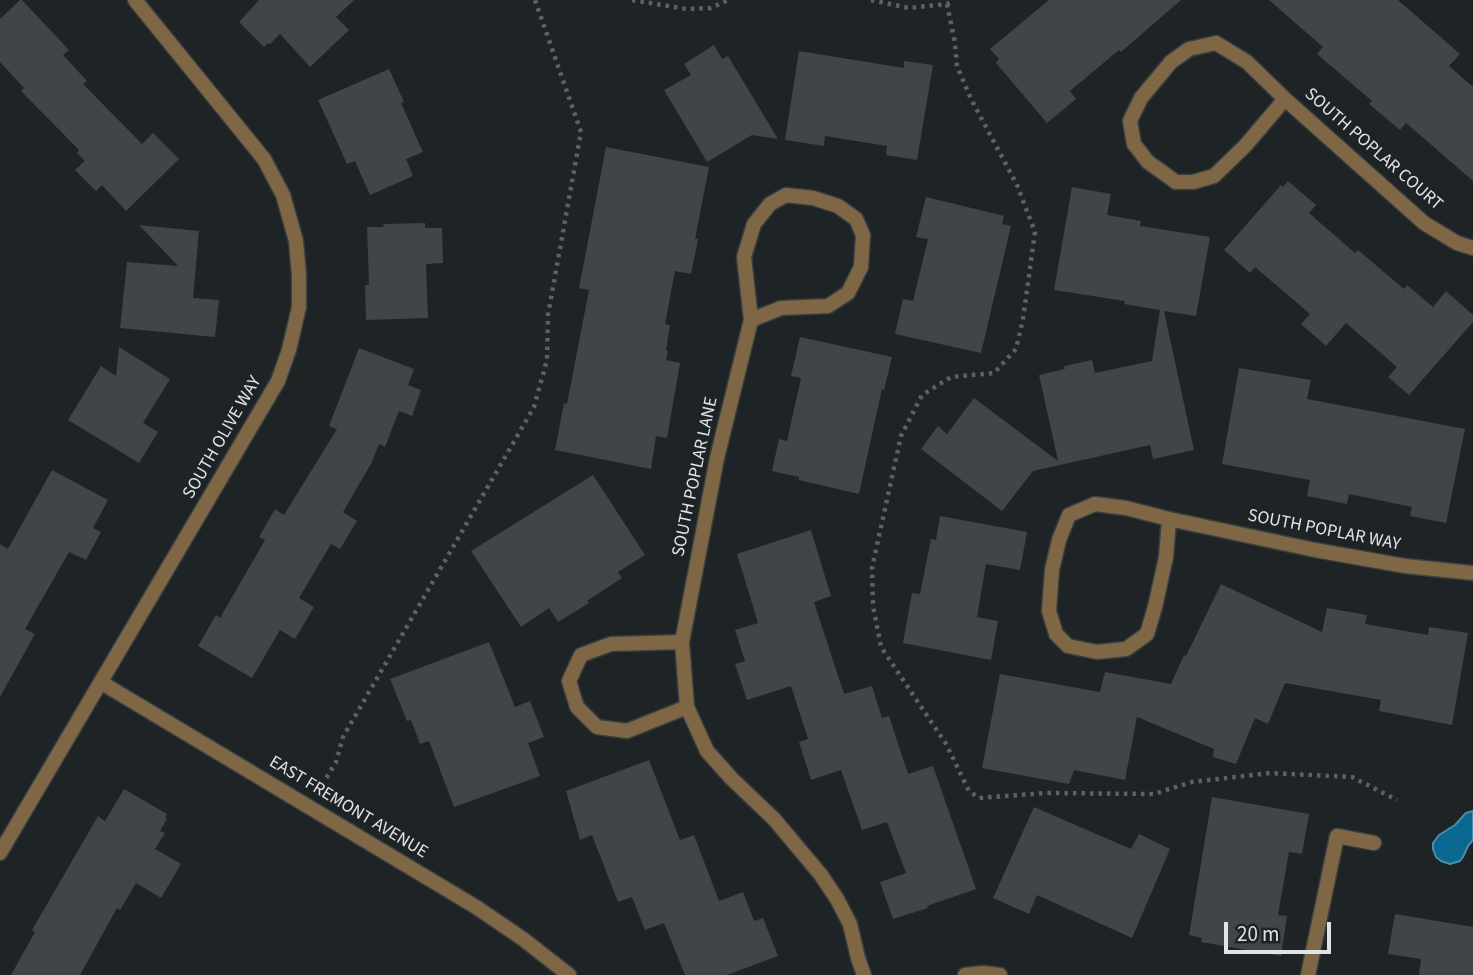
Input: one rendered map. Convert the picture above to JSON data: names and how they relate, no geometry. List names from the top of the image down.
{
  "streets": {
    "street": [
      "SOUTH POPLAR COURT",
      "SOUTH OLIVE WAY",
      "SOUTH POPLAR LANE",
      "SOUTH POPLAR WAY",
      "EAST FREMONT AVENUE"
    ]
  },
  "crossings": [
    ["SOUTH OLIVE WAY", "EAST FREMONT AVENUE"]
  ],
  "scale_bar": "20 m"
}
